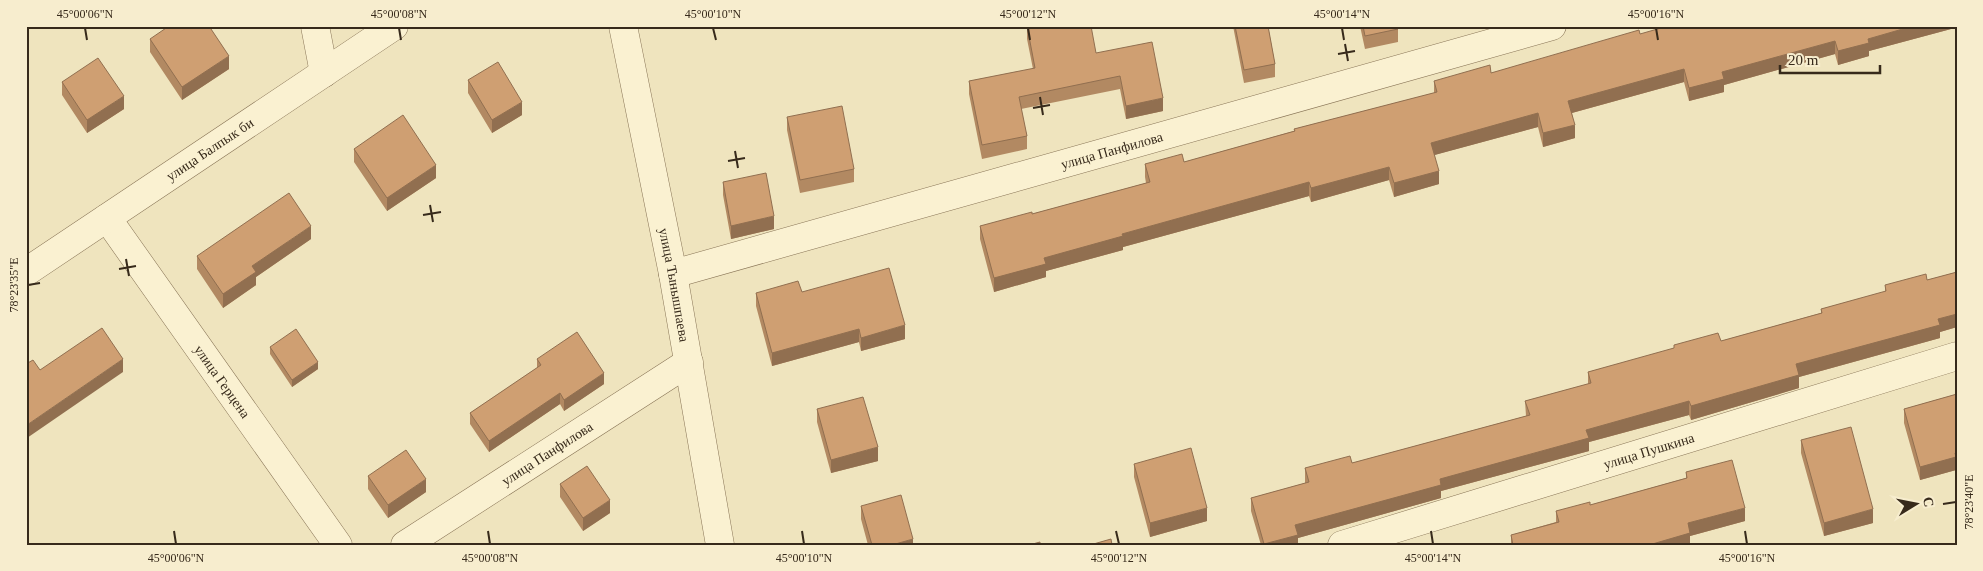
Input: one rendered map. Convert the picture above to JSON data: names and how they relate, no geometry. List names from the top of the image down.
{
  "streets": {
    "street": [
      "улица Балпык би",
      "улица Панфилова",
      "улица Тынышпаева",
      "улица Герцена",
      "улица Пушкина"
    ]
  },
  "crossings": [
    ["улица Балпык би", "улица Герцена"],
    ["улица Панфилова", "улица Тынышпаева"]
  ],
  "scale_bar": "20 m",
  "north": "right",
  "coordinates": [
    "45°00'06\"N",
    "45°00'08\"N",
    "45°00'10\"N",
    "45°00'12\"N",
    "45°00'14\"N",
    "45°00'16\"N",
    "78°23'35\"E",
    "78°23'40\"E"
  ]
}
